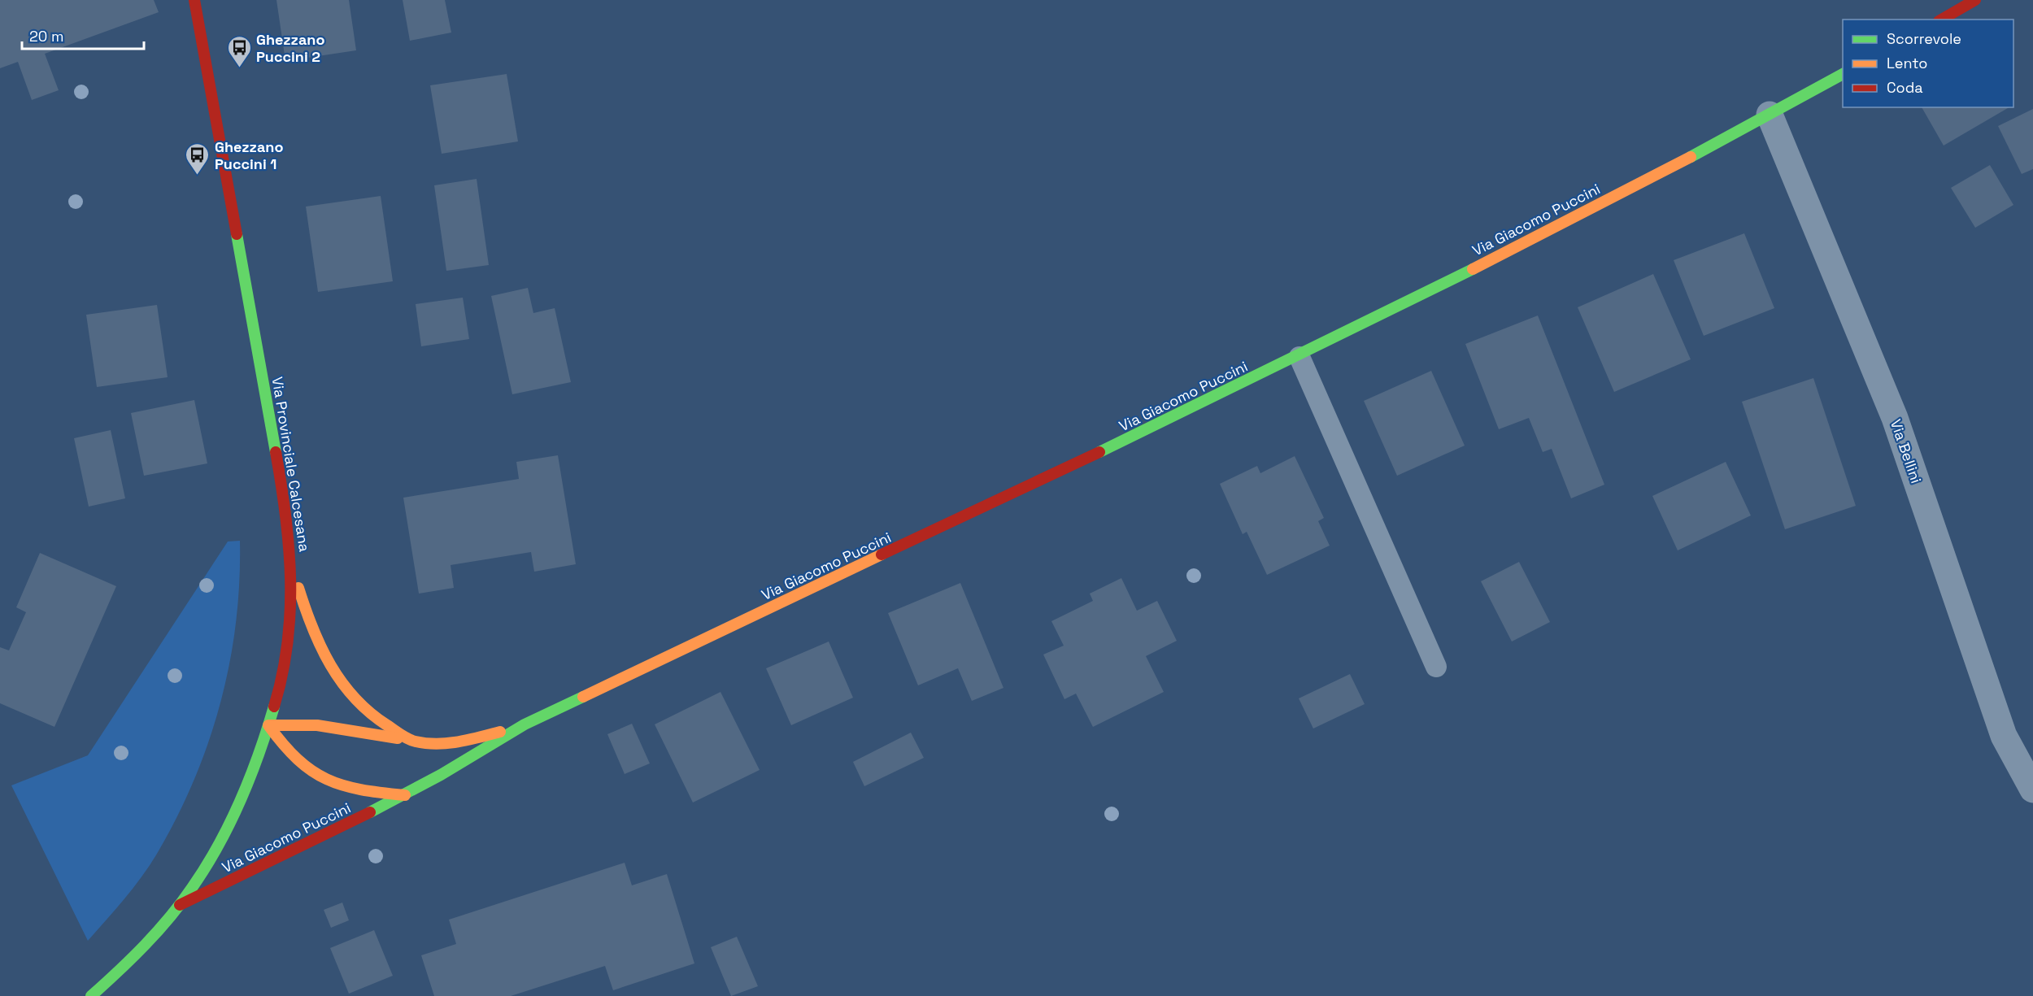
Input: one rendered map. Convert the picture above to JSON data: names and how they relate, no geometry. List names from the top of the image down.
{
  "streets": {
    "street": ["Via Giacomo Puccini", "Via Bellini", "Via Provinciale Calcesana"]
  },
  "crossings": [
    ["Via Giacomo Puccini", "Via Bellini"],
    ["Via Giacomo Puccini", "Via Provinciale Calcesana"]
  ],
  "places": {
    "bus stop": ["Ghezzano Puccini 2", "Ghezzano Puccini 1"]
  },
  "legend": ["Scorrevole", "Lento", "Coda"],
  "scale_bar": "20 m"
}
